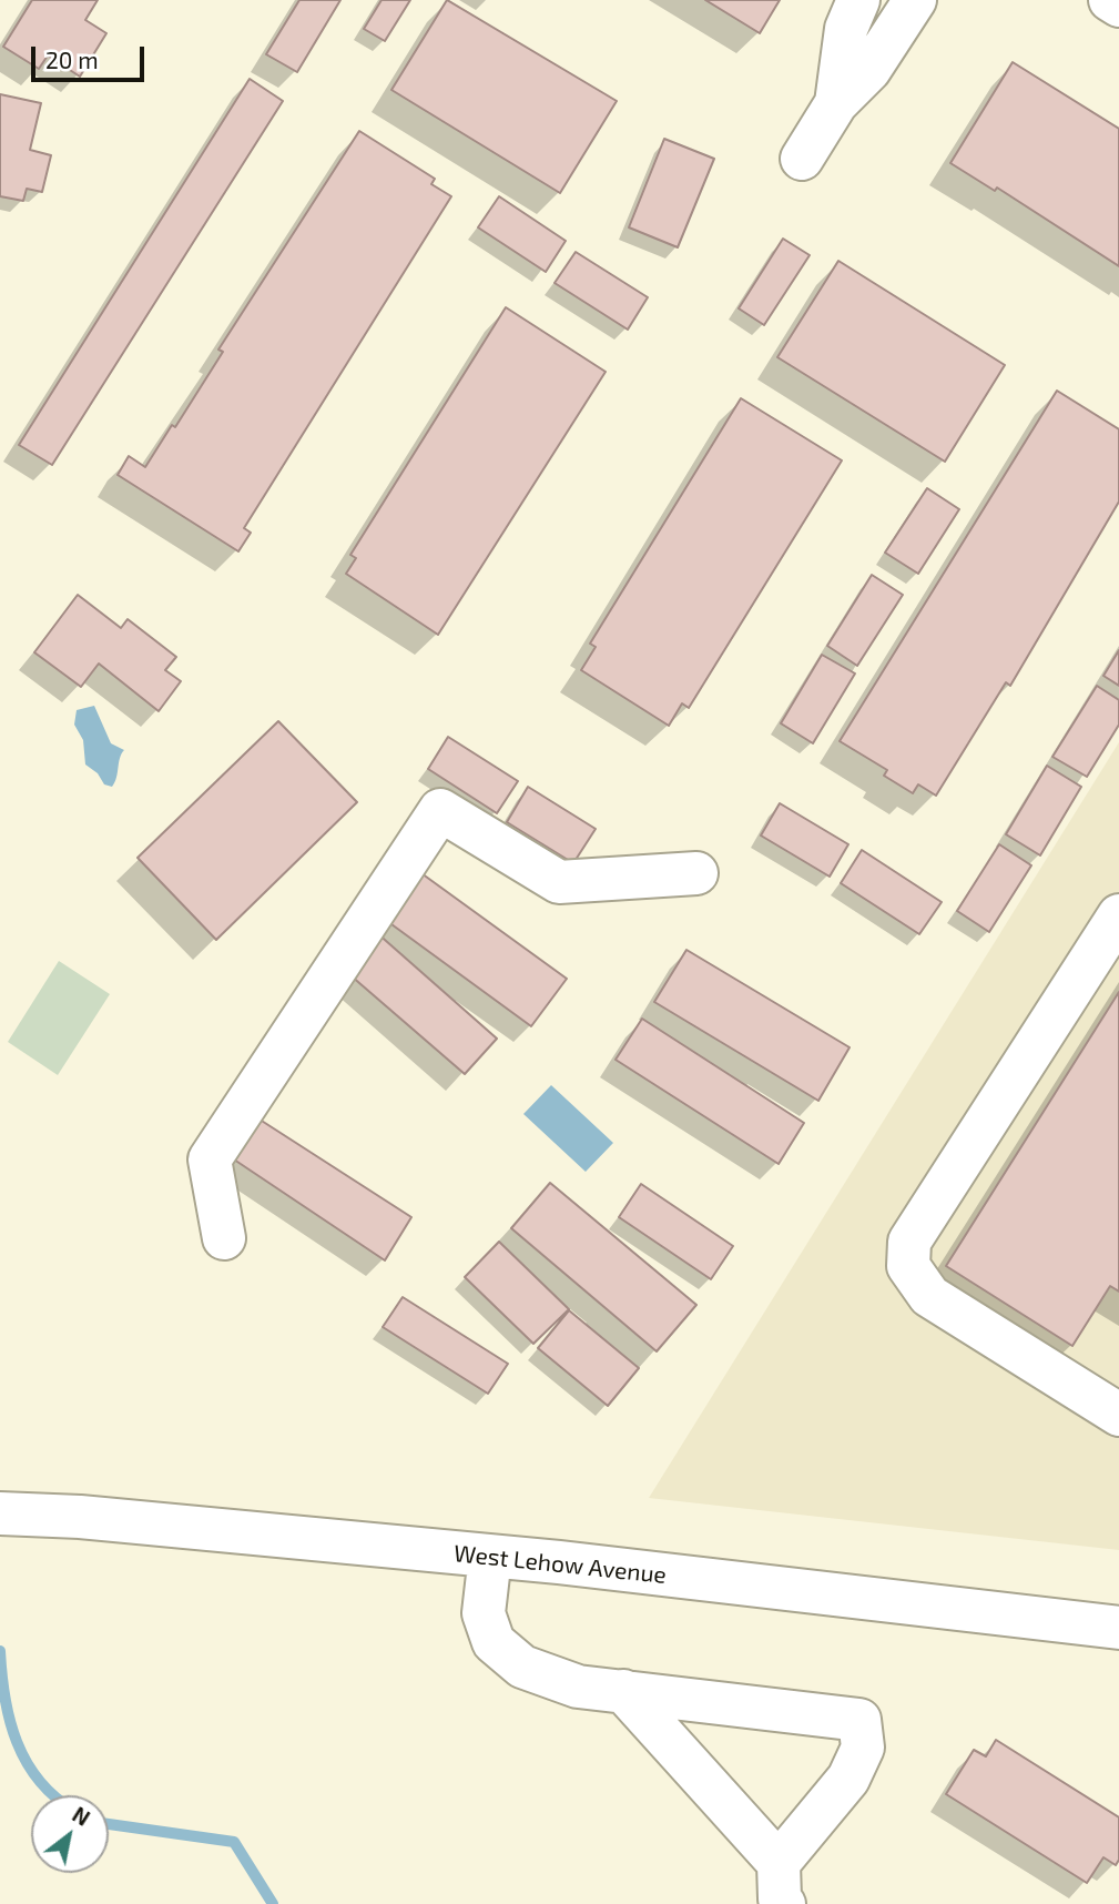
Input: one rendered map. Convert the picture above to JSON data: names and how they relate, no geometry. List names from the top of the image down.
{
  "streets": {
    "street": ["West Lehow Avenue"]
  },
  "scale_bar": "20 m",
  "north": "top right"
}
